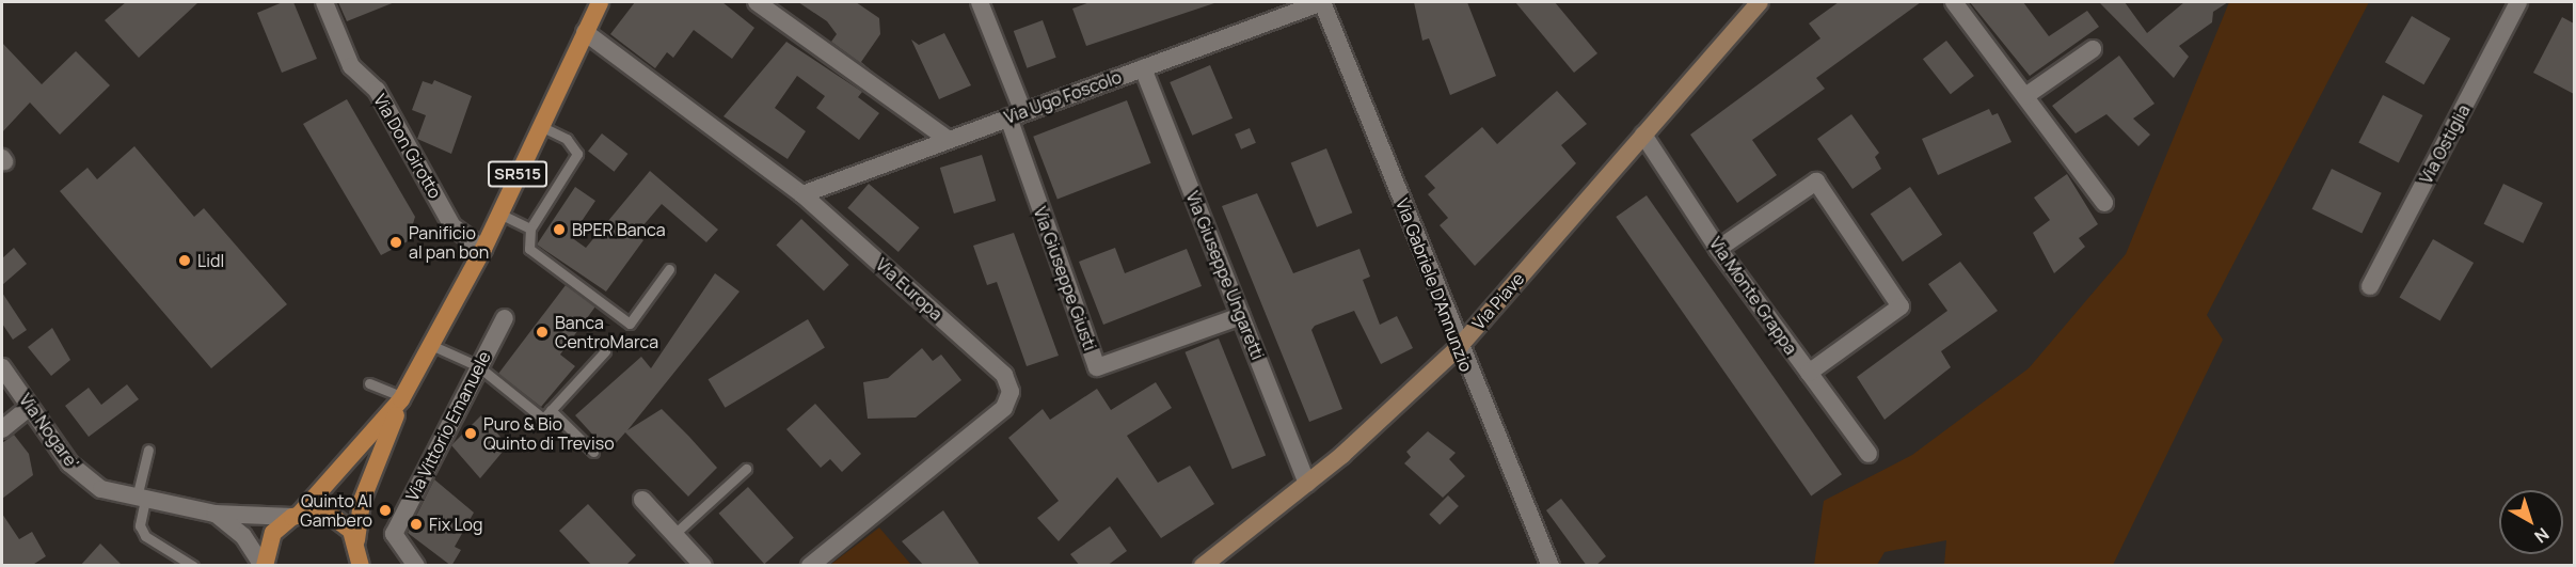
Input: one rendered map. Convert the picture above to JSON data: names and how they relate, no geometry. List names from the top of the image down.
{
  "streets": {
    "main road": ["SR515", "Via Piave"],
    "street": [
      "Via Ugo Foscolo",
      "Via Ostiglia",
      "Via Don Girotto",
      "Via Giuseppe Ungaretti",
      "Via Giuseppe Giusti",
      "Via Gabriele D'Annunzio",
      "Via Europa",
      "Via Monte Grappa",
      "Via Vittorio Emanuele",
      "Via Nogare'"
    ]
  },
  "crossings": [
    ["Via Ugo Foscolo", "Via Giuseppe Ungaretti"],
    ["Via Ugo Foscolo", "Via Giuseppe Giusti"],
    ["Via Ugo Foscolo", "Via Gabriele D'Annunzio"],
    ["Via Ugo Foscolo", "Via Europa"],
    ["Via Don Girotto", "SR515"],
    ["SR515", "Via Europa"],
    ["Via Giuseppe Ungaretti", "Via Giuseppe Giusti"],
    ["Via Giuseppe Ungaretti", "Via Piave"],
    ["Via Gabriele D'Annunzio", "Via Piave"],
    ["Via Monte Grappa", "Via Piave"]
  ],
  "places": [
    "BPER Banca",
    "Panificio al pan bon",
    "Lidl",
    "Banca CentroMarca",
    "Puro & Bio Quinto di Treviso",
    "Quinto Al Gambero",
    "Fix Log"
  ],
  "north": "bottom right"
}
